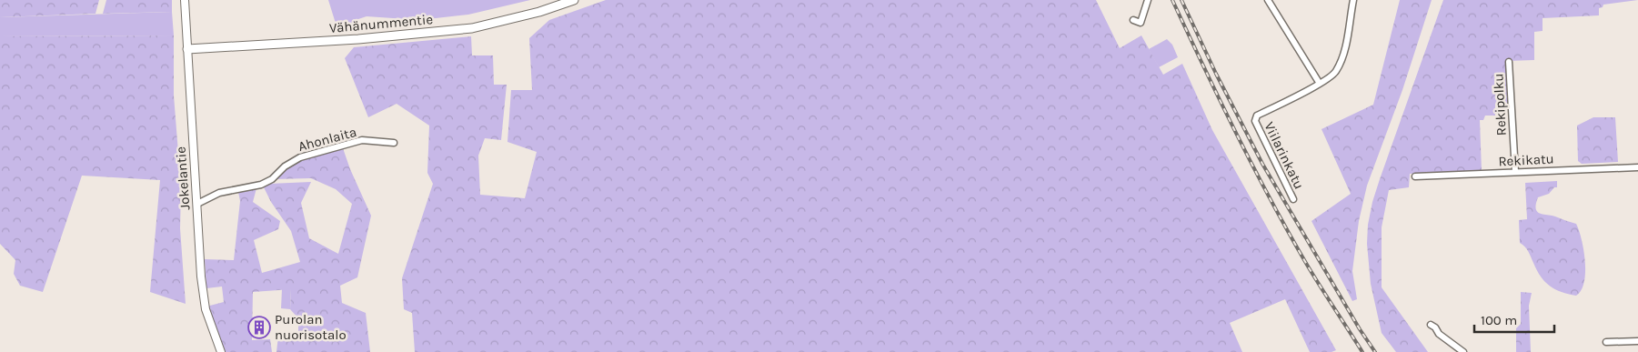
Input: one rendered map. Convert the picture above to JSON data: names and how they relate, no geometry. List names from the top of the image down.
{
  "streets": {
    "main road": ["Vähänummentie"],
    "street": [
      "Rekipolku",
      "Ahonlaita",
      "Viilarinkatu",
      "Rekikatu",
      "Jokelantie"
    ]
  },
  "crossings": [
    ["Vähänummentie", "Jokelantie"],
    ["Rekipolku", "Rekikatu"],
    ["Ahonlaita", "Jokelantie"]
  ],
  "places": {
    "building": ["Purolan nuorisotalo"]
  },
  "scale_bar": "100 m"
}
